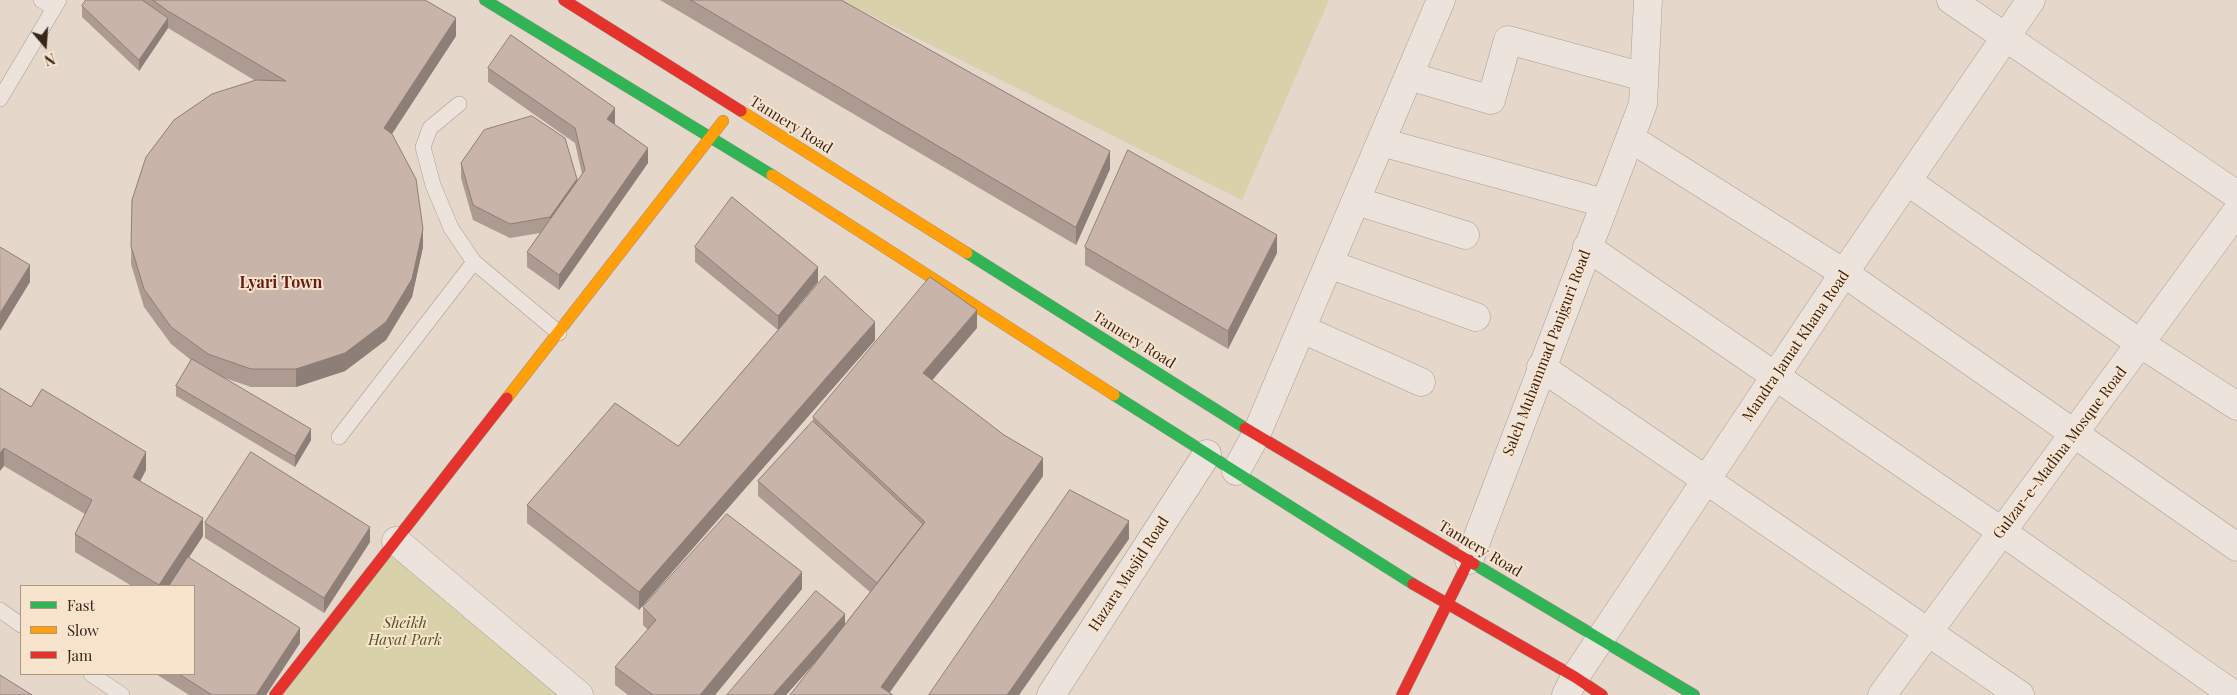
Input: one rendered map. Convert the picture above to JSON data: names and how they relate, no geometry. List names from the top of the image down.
{
  "streets": {
    "main road": ["Tannery Road", "Saleh Muhammad Panjguri Road"],
    "street": ["Mandra Jamat Khana Road", "Gulzar-e-Madina Mosque Road", "Hazara Masjid Road"]
  },
  "crossings": [
    ["Tannery Road", "Mandra Jamat Khana Road"],
    ["Tannery Road", "Saleh Muhammad Panjguri Road"]
  ],
  "districts": ["Lyari Town"],
  "parks": ["Sheikh Hayat Park"],
  "legend": ["Fast", "Slow", "Jam"],
  "north": "bottom"
}
